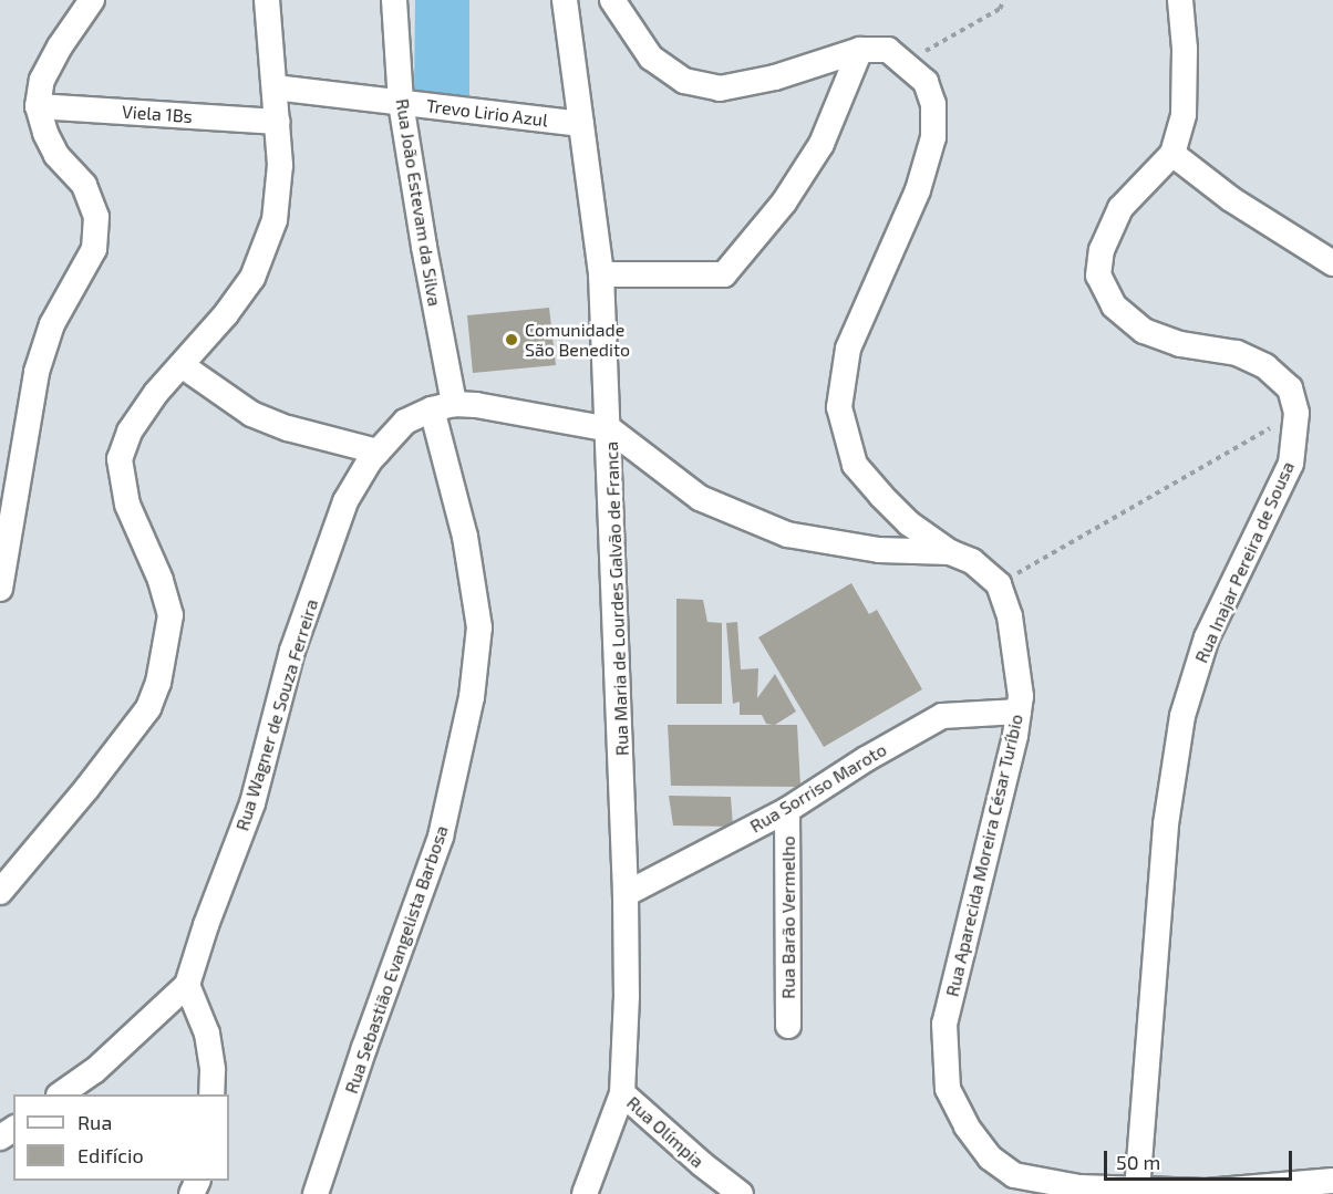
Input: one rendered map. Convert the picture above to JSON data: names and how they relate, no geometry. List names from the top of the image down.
{
  "streets": {
    "street": [
      "Trevo Lirio Azul",
      "Viela 1Bs",
      "Rua João Estevam da Silva",
      "Rua Inajar Pereira de Sousa",
      "Rua Maria de Lourdes Galvão de Franca",
      "Rua Wagner de Souza Ferreira",
      "Rua Sorriso Maroto",
      "Rua Aparecida Moreira César Turíbio",
      "Rua Barão Vermelho",
      "Rua Sebastião Evangelista Barbosa",
      "Rua Olímpia"
    ]
  },
  "crossings": [
    ["Trevo Lirio Azul", "Rua João Estevam da Silva"],
    ["Trevo Lirio Azul", "Rua Maria de Lourdes Galvão de Franca"],
    ["Rua João Estevam da Silva", "Rua Wagner de Souza Ferreira"],
    ["Rua João Estevam da Silva", "Rua Sebastião Evangelista Barbosa"],
    ["Rua Inajar Pereira de Sousa", "Rua Aparecida Moreira César Turíbio"],
    ["Rua Maria de Lourdes Galvão de Franca", "Rua Sorriso Maroto"],
    ["Rua Maria de Lourdes Galvão de Franca", "Rua Aparecida Moreira César Turíbio"],
    ["Rua Maria de Lourdes Galvão de Franca", "Rua Olímpia"],
    ["Rua Wagner de Souza Ferreira", "Rua Sebastião Evangelista Barbosa"],
    ["Rua Sorriso Maroto", "Rua Aparecida Moreira César Turíbio"],
    ["Rua Sorriso Maroto", "Rua Barão Vermelho"]
  ],
  "places": ["Comunidade São Benedito"],
  "legend": ["Rua", "Edifício"],
  "scale_bar": "50 m"
}
